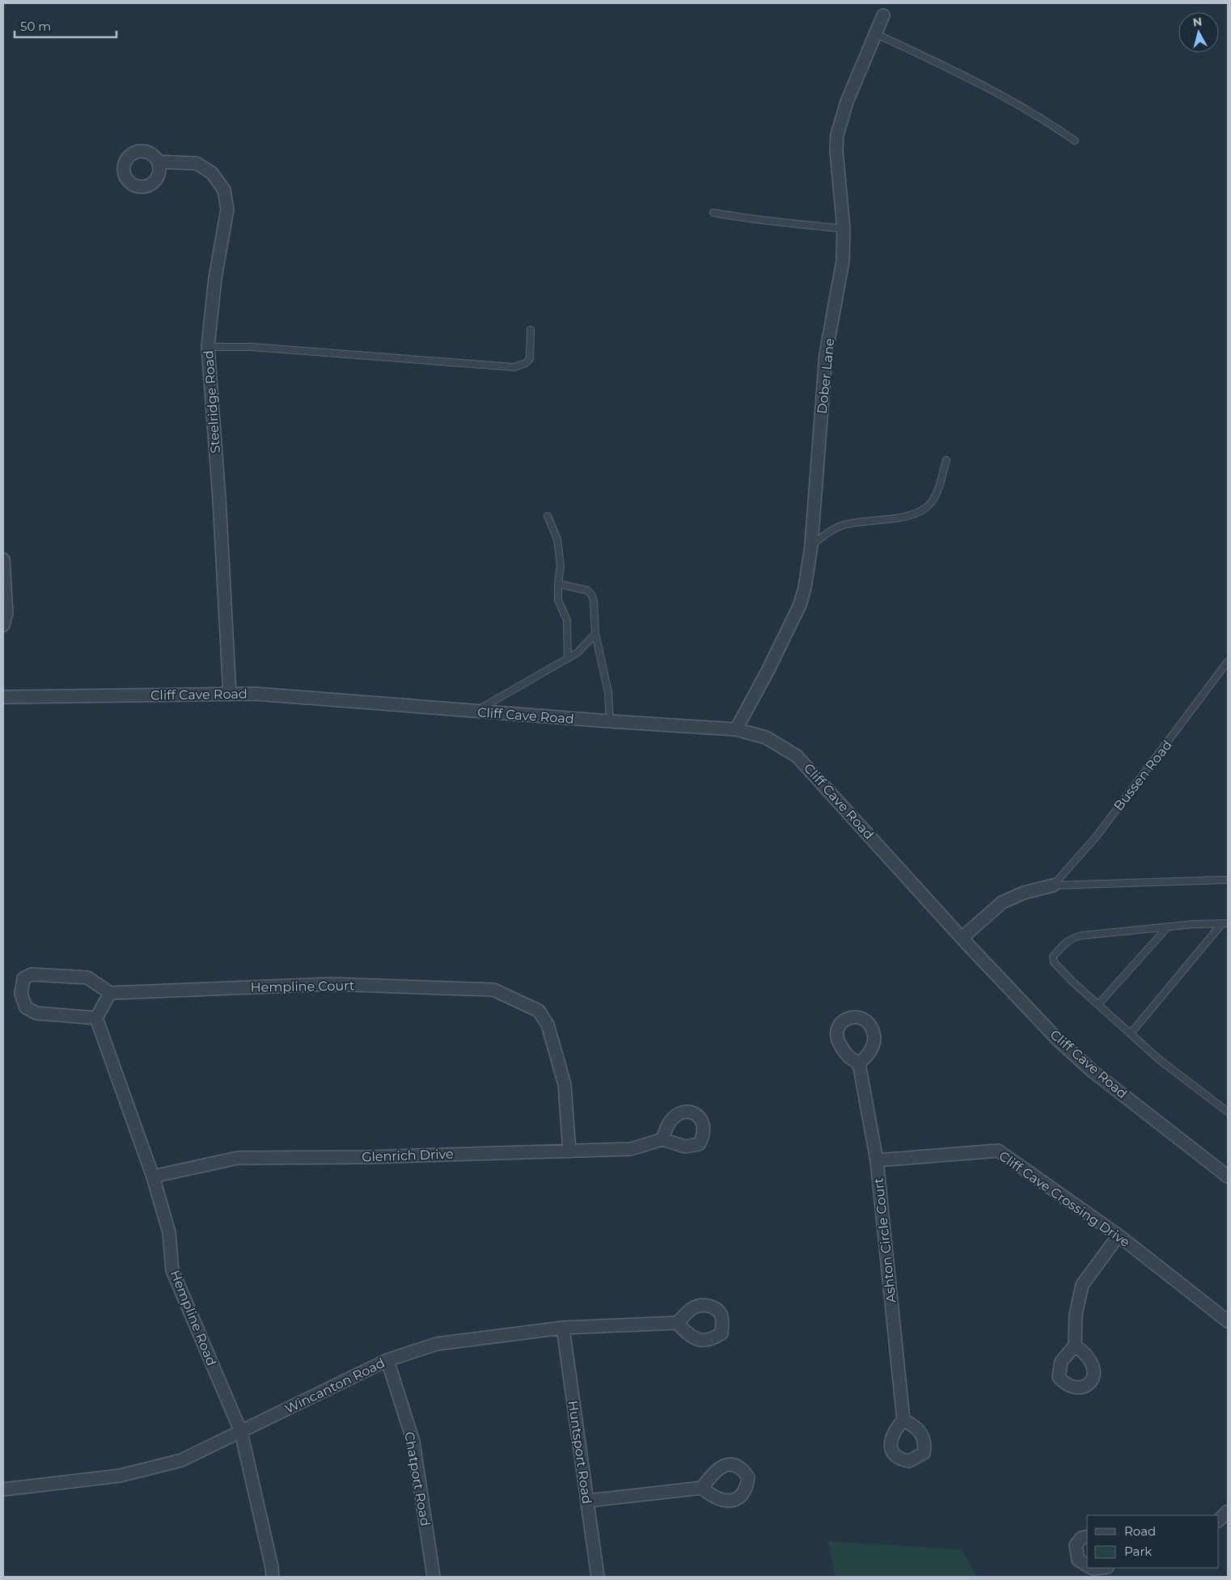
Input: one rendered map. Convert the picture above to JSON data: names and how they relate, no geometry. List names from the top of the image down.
{
  "streets": {
    "street": [
      "Dober Lane",
      "Steelridge Road",
      "Cliff Cave Road",
      "Hempline Court",
      "Glenrich Drive",
      "Cliff Cave Crossing Drive",
      "Ashton Circle Court",
      "Hempline Road",
      "Wincanton Road",
      "Huntsport Road",
      "Chatport Road"
    ],
    "lane": ["Bussen Road"]
  },
  "crossings": [
    ["Dober Lane", "Cliff Cave Road"],
    ["Steelridge Road", "Cliff Cave Road"],
    ["Hempline Court", "Glenrich Drive"],
    ["Glenrich Drive", "Hempline Road"],
    ["Cliff Cave Crossing Drive", "Ashton Circle Court"],
    ["Hempline Road", "Wincanton Road"],
    ["Wincanton Road", "Huntsport Road"],
    ["Wincanton Road", "Chatport Road"]
  ],
  "legend": ["Road", "Park"],
  "scale_bar": "50 m",
  "north": "top"
}
